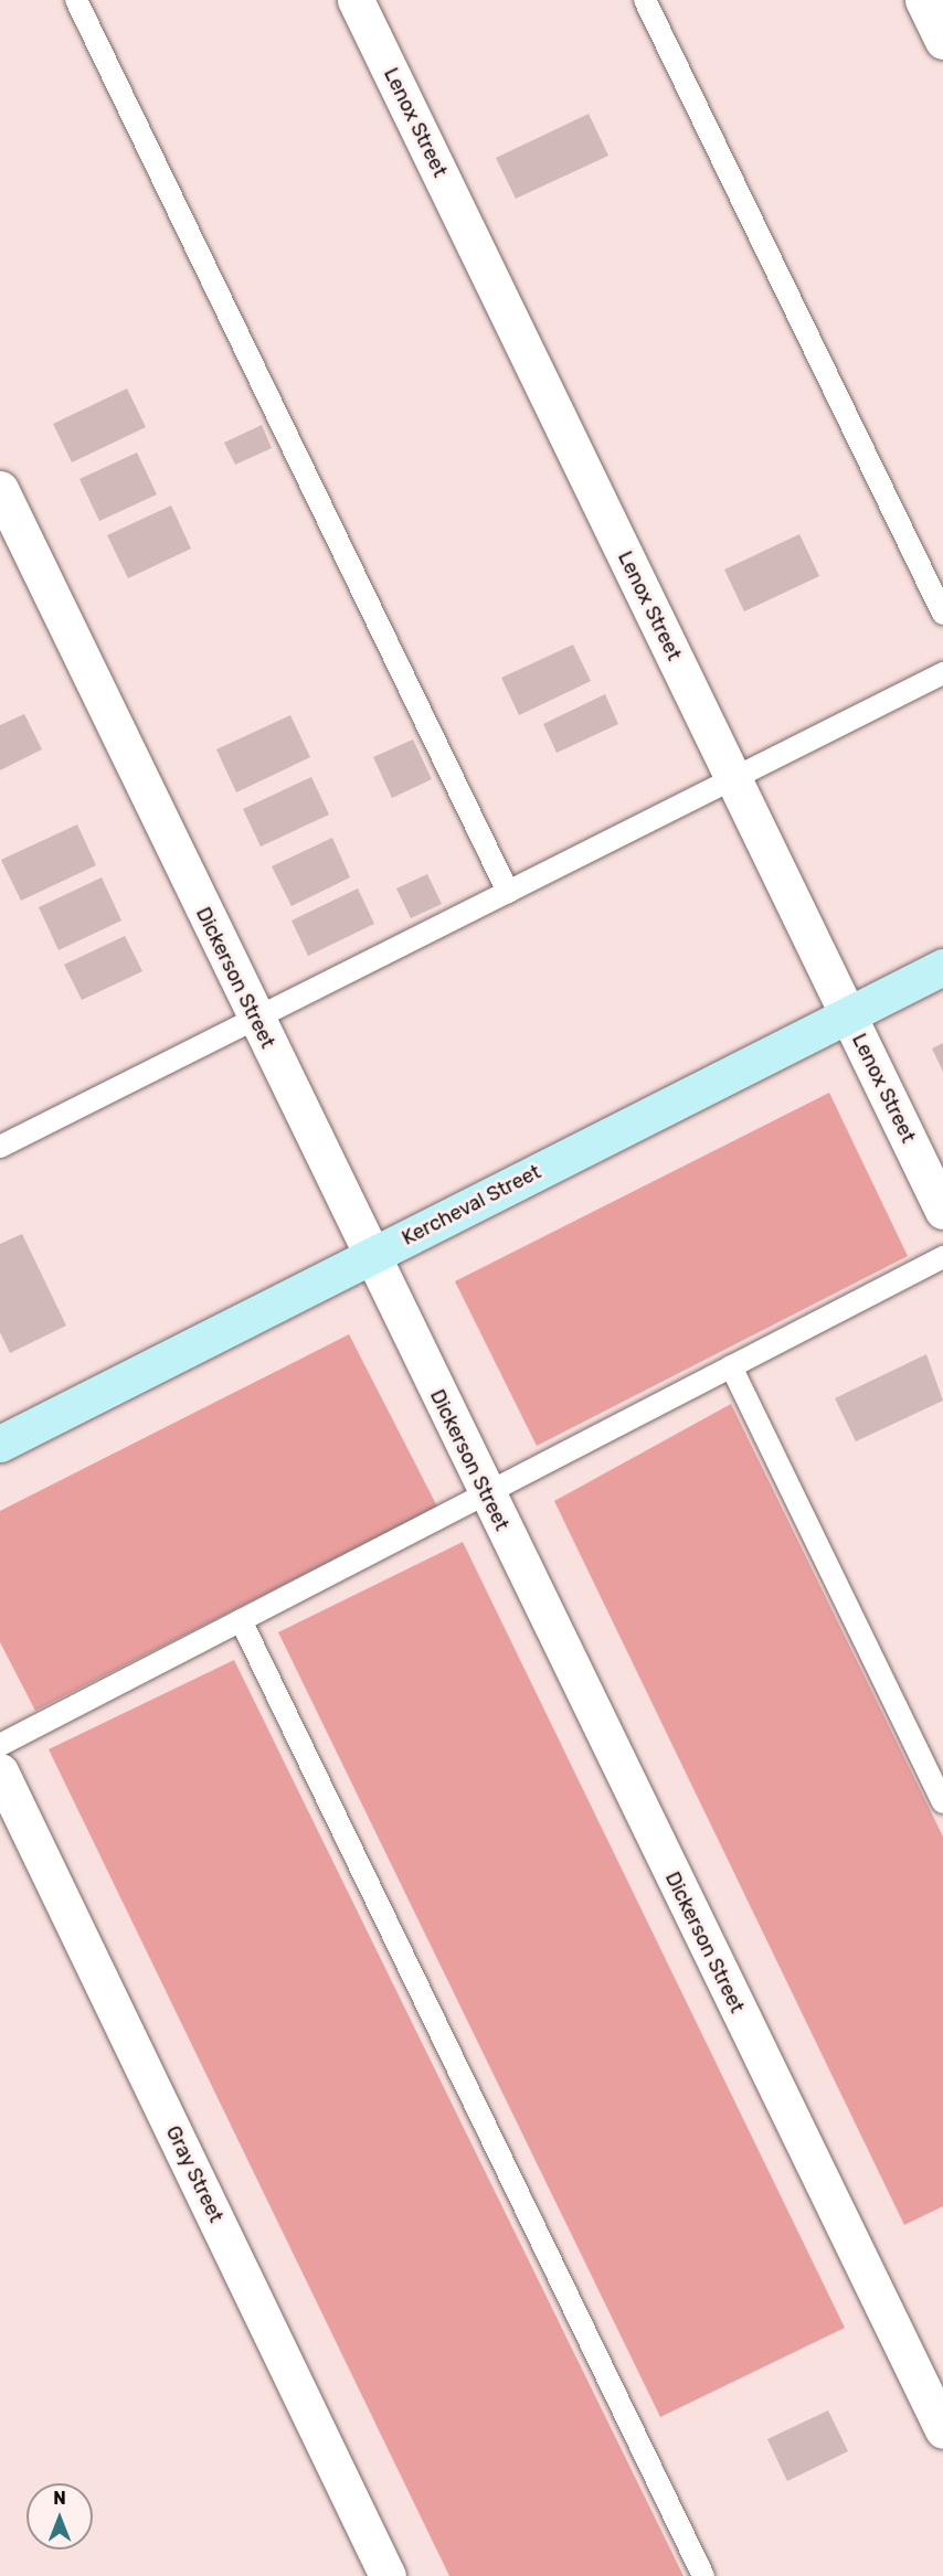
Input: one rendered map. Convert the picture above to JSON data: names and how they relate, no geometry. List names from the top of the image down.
{
  "streets": {
    "street": [
      "Lenox Street",
      "Dickerson Street",
      "Kercheval Street",
      "Gray Street"
    ]
  },
  "crossings": [
    ["Lenox Street", "Kercheval Street"],
    ["Dickerson Street", "Kercheval Street"]
  ],
  "north": "top"
}
